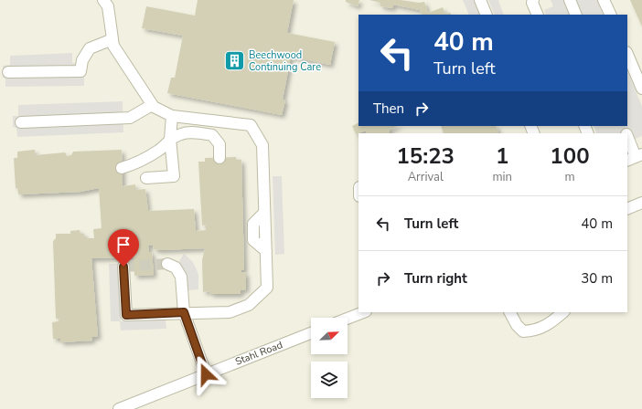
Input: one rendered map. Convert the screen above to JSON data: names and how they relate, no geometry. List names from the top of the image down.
{
  "streets": {
    "street": ["Stahl Road"]
  },
  "places": {
    "building": ["Beechwood Continuing Care"]
  },
  "north": "top right",
  "page": {
    "turn": ["40 m", "Turn left"],
    "then": "Then",
    "eta": [
      "15:23",
      "Arrival",
      "1",
      "min",
      "100",
      "m"
    ],
    "list": [
      {
        "name": "Turn left",
        "value": "40 m"
      },
      {
        "name": "Turn right",
        "value": "30 m"
      }
    ]
  }
}
